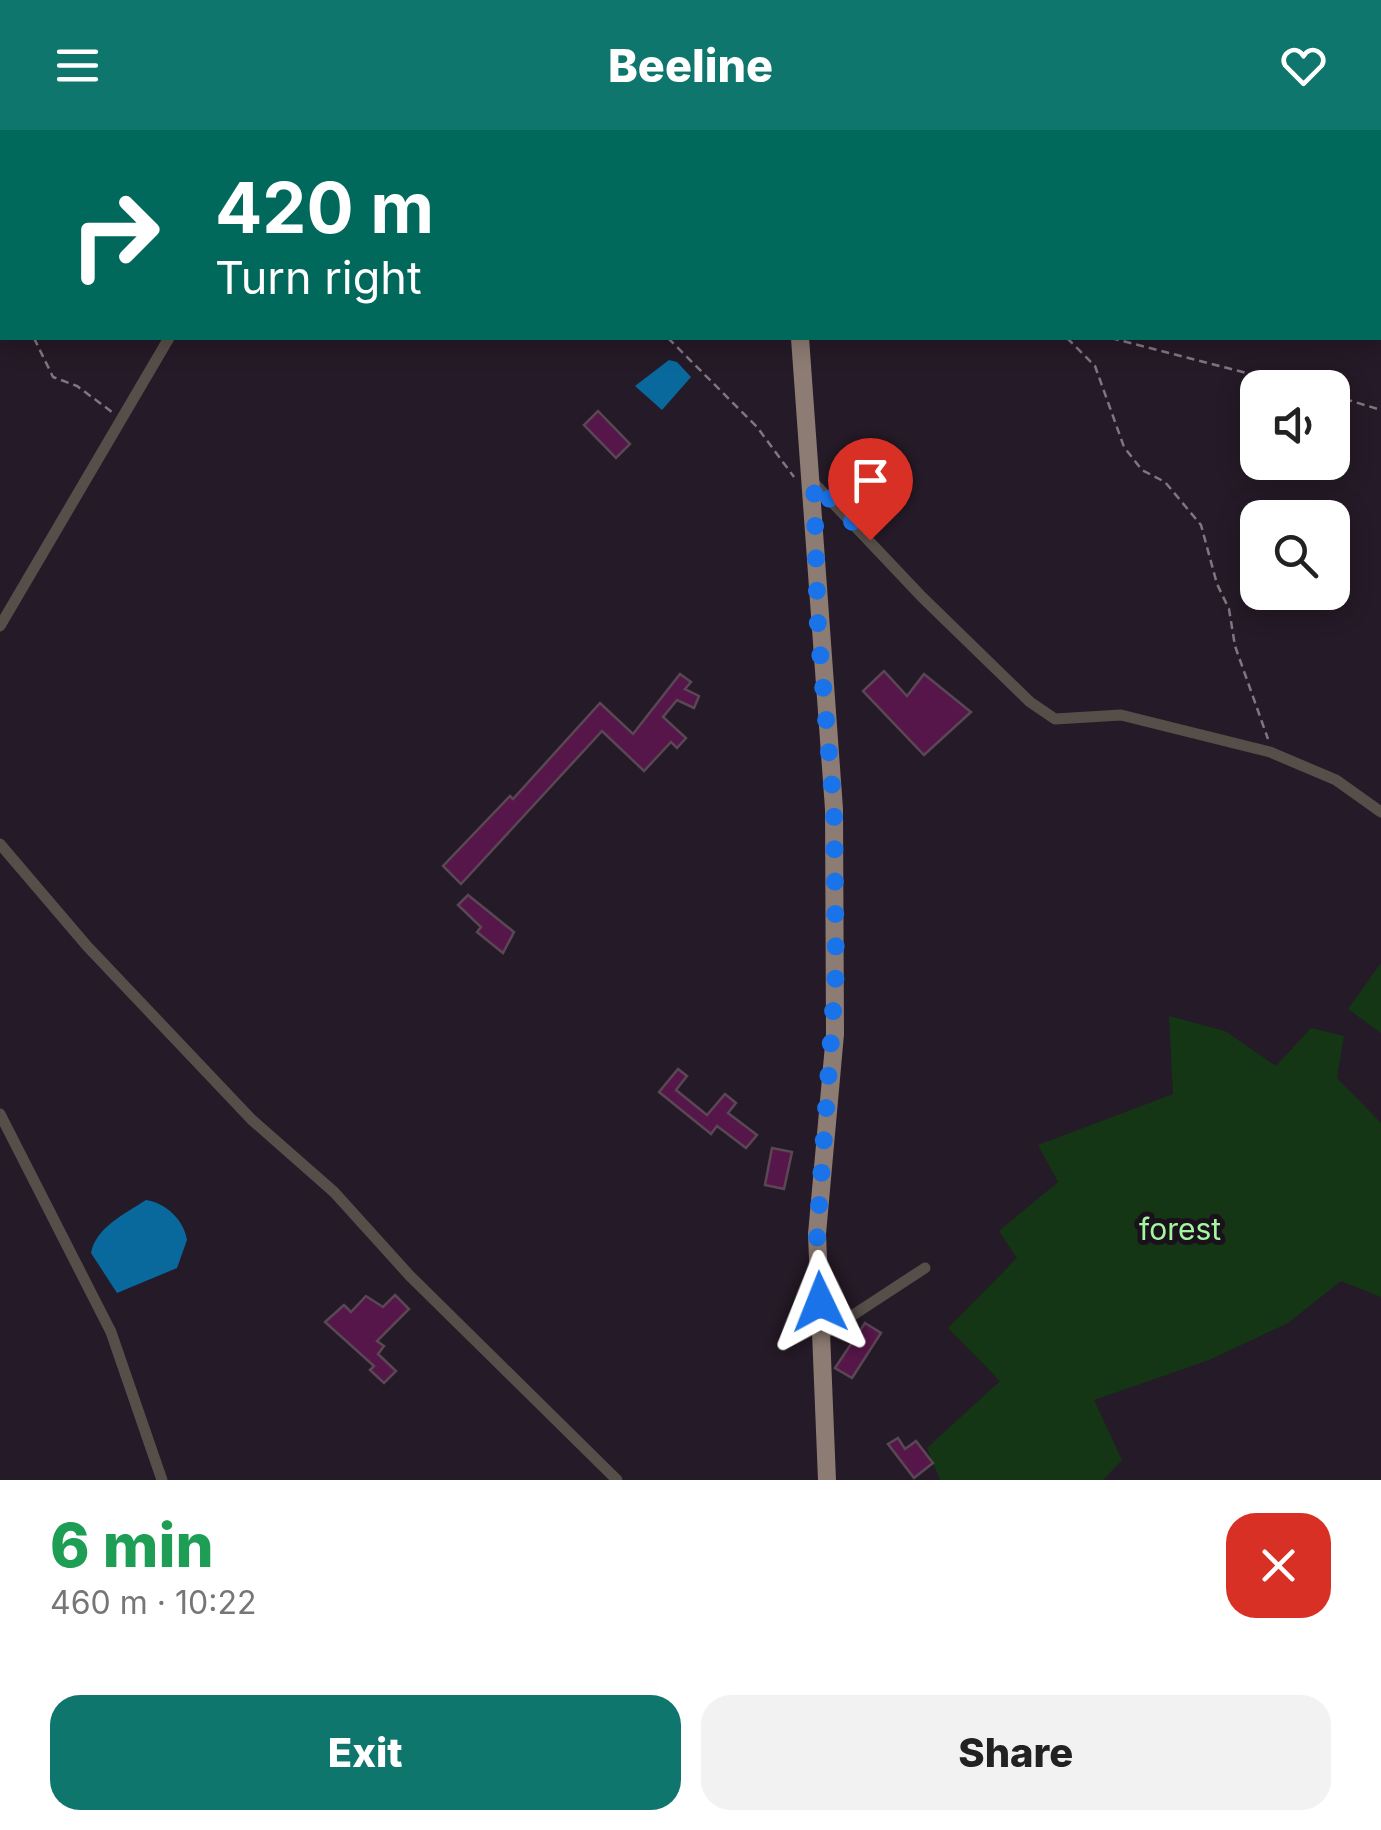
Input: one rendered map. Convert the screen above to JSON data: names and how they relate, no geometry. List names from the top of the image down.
{
  "parks": ["forest"],
  "page": {
    "header": "Beeline",
    "turn": ["420 m", "Turn right"],
    "heading": ["6 min", "460 m · 10:22"],
    "buttons": ["Exit", "Share"]
  }
}
